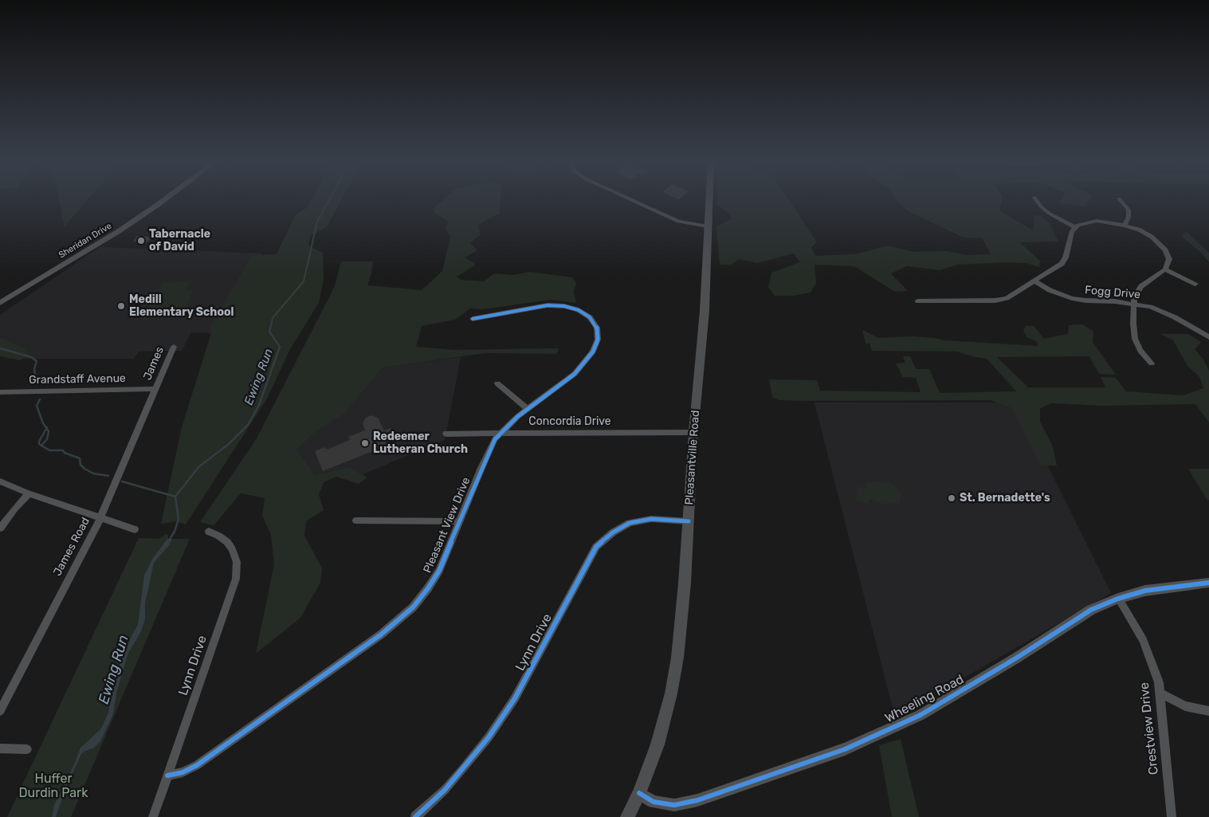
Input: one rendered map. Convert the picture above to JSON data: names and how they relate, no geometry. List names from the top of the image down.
{
  "streets": {
    "main road": ["Pleasantville Road"],
    "street": [
      "Sheridan Drive",
      "Fogg Drive",
      "James",
      "Grandstaff Avenue",
      "Concordia Drive",
      "Pleasant View Drive",
      "James Road",
      "Lynn Drive",
      "Wheeling Road",
      "Crestview Drive"
    ]
  },
  "crossings": [
    ["James", "Grandstaff Avenue"],
    ["James", "James Road"],
    ["Grandstaff Avenue", "James Road"],
    ["Concordia Drive", "Pleasantville Road"],
    ["Concordia Drive", "Pleasant View Drive"],
    ["Pleasantville Road", "Lynn Drive"],
    ["Pleasantville Road", "Wheeling Road"],
    ["Pleasant View Drive", "Lynn Drive"],
    ["Wheeling Road", "Crestview Drive"]
  ],
  "water": ["Ewing Run"],
  "parks": ["Huffer Durdin Park"],
  "places": [
    "Tabernacle of David",
    "Medill Elementary School",
    "Redeemer Lutheran Church",
    "St. Bernadette's"
  ]
}
